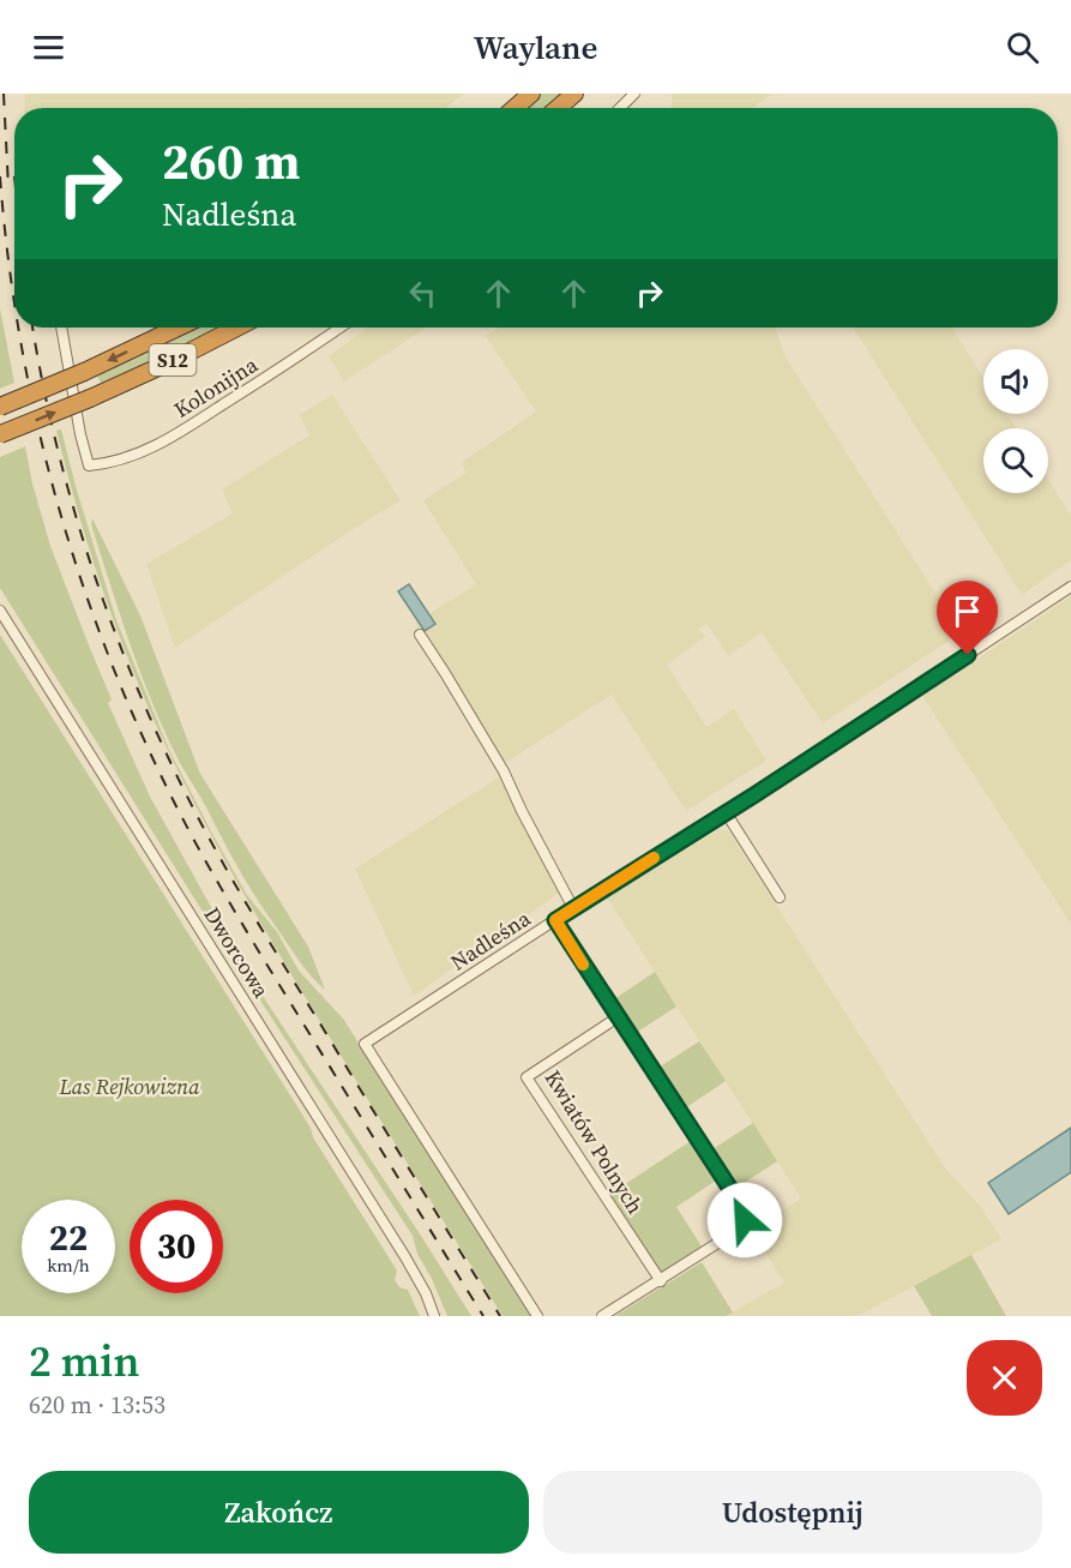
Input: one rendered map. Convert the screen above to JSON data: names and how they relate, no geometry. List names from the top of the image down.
{
  "streets": {
    "highway": ["S12"],
    "street": [
      "Kolonijna",
      "Nadleśna",
      "Dworcowa",
      "Kwiatów Polnych"
    ]
  },
  "parks": ["Las Rejkowizna"],
  "page": {
    "header": "Waylane",
    "turn": ["260 m", "Nadleśna"],
    "speed": "22 km/h",
    "limit": "30",
    "heading": ["2 min", "620 m · 13:53"],
    "buttons": ["Zakończ", "Udostępnij"]
  }
}
